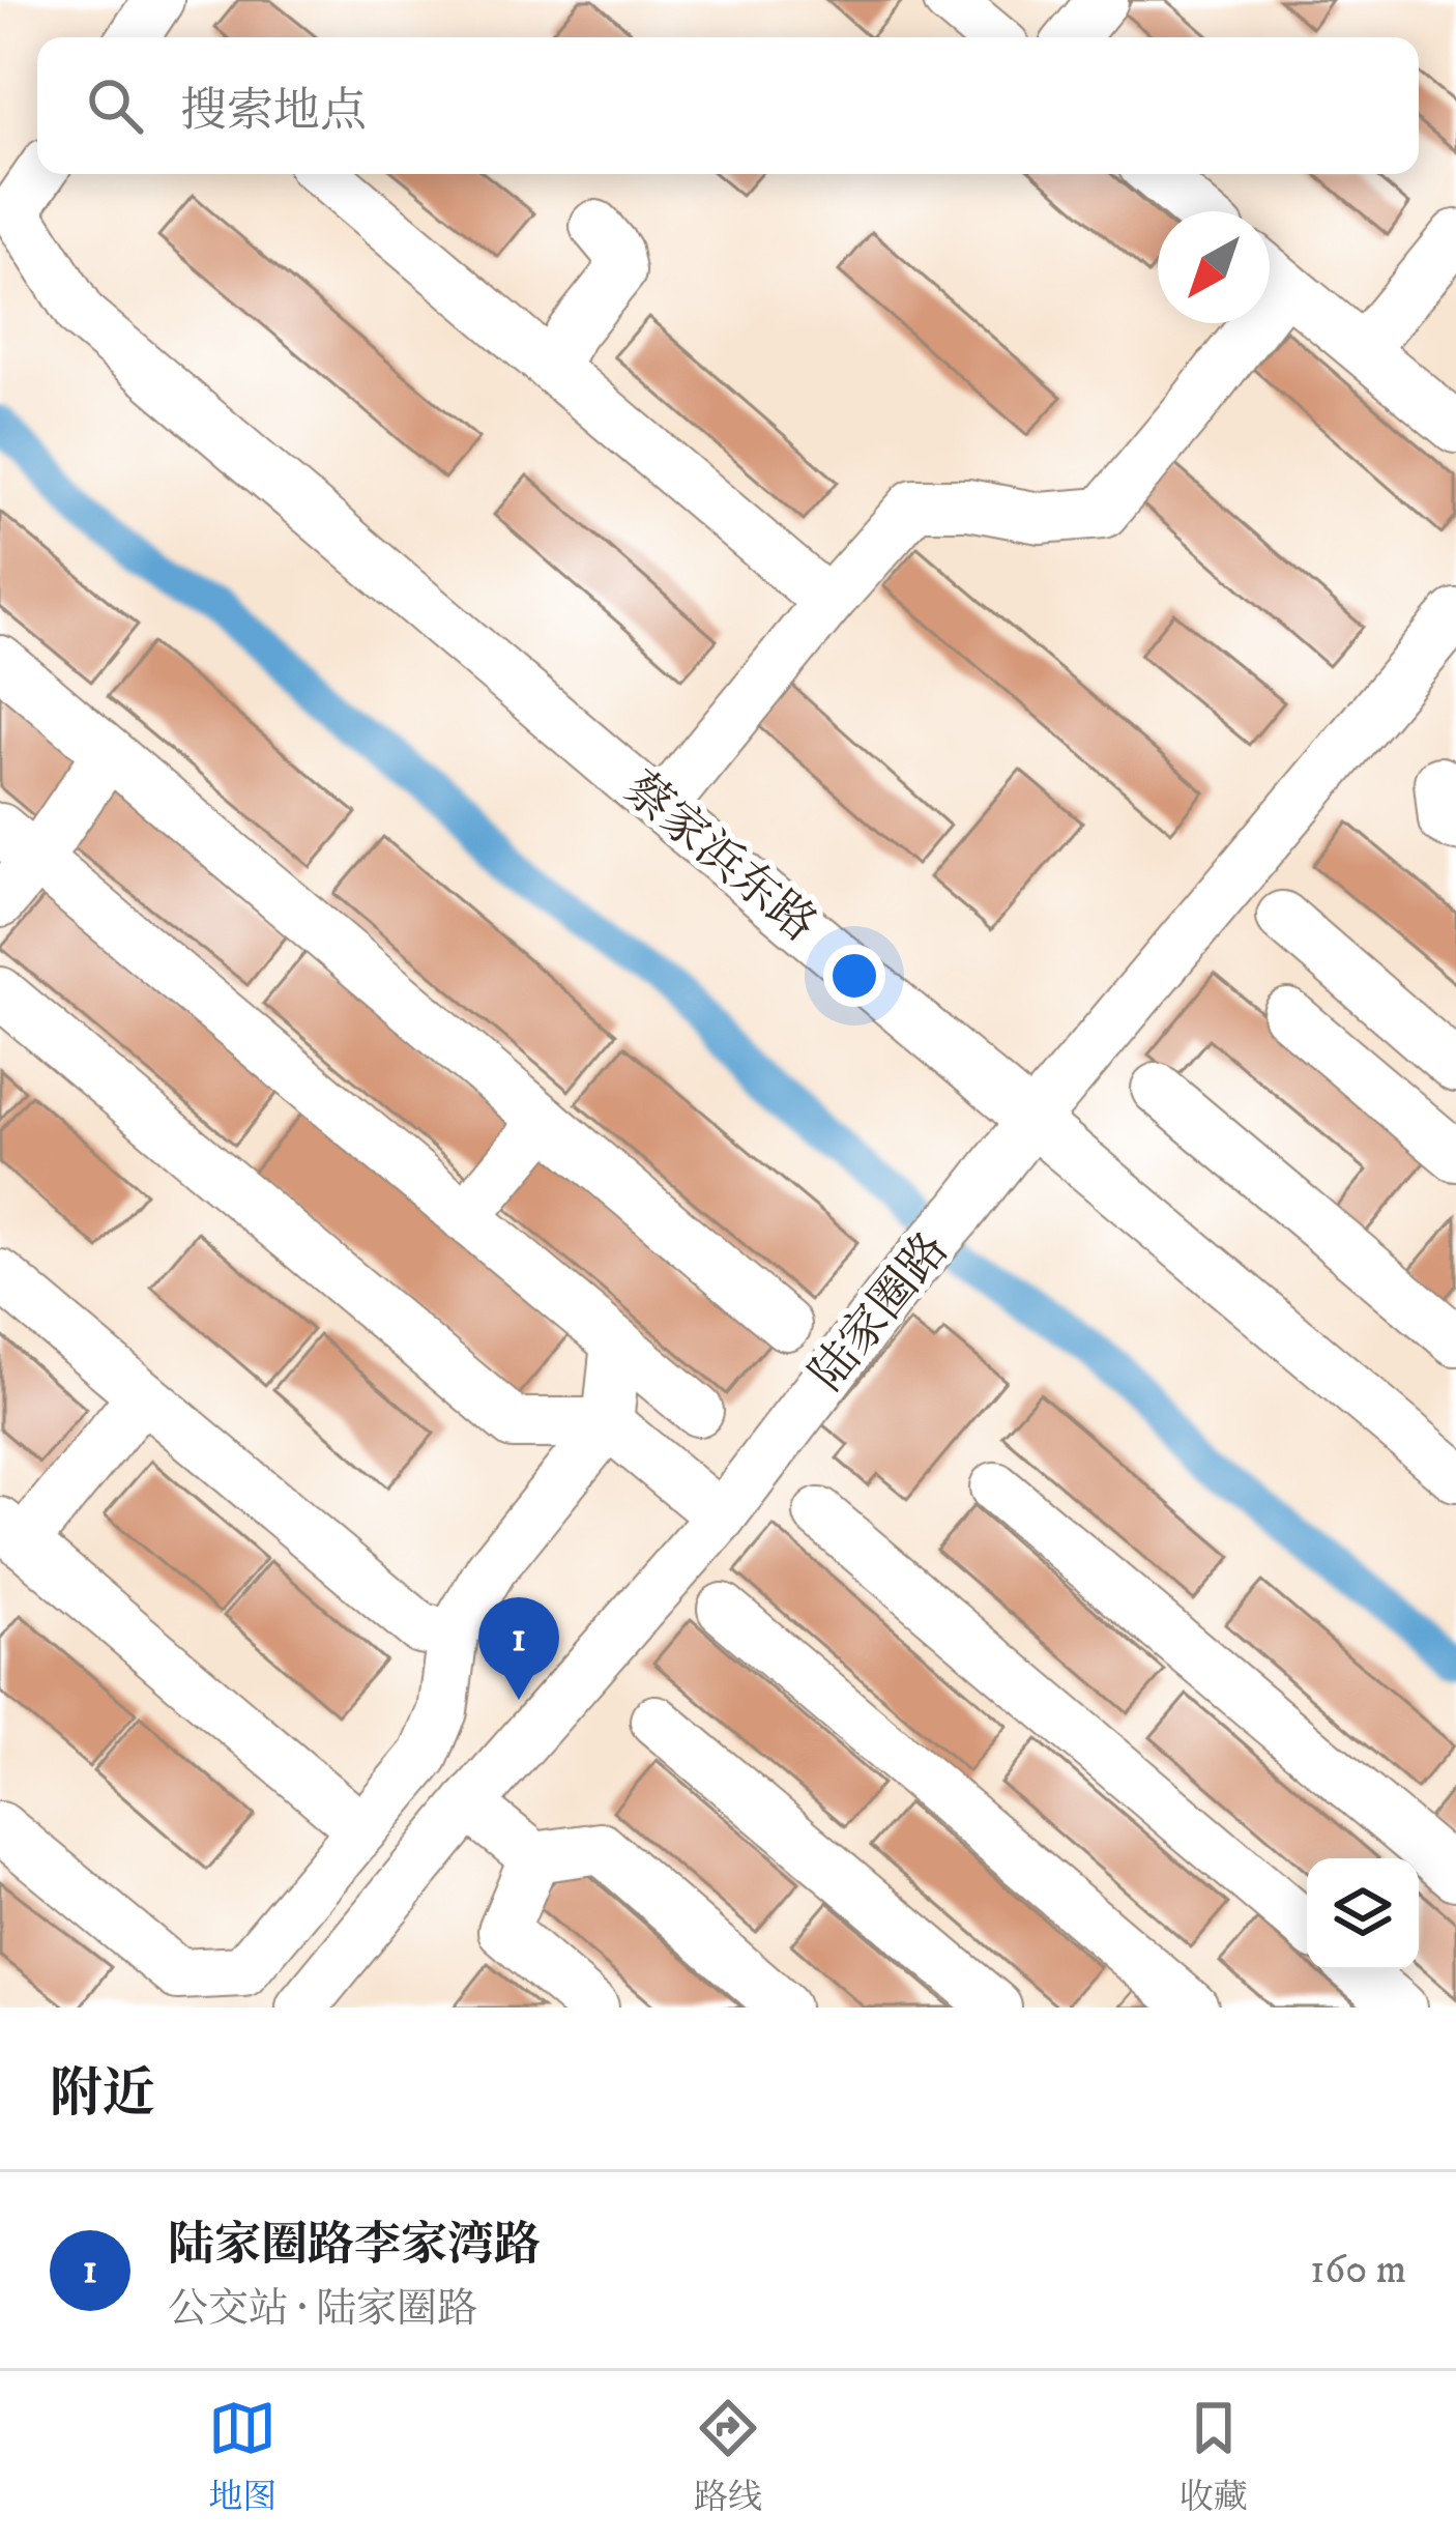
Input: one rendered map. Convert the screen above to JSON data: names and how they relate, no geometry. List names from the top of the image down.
{
  "streets": {
    "street": ["蔡家浜东路", "陆家圈路"]
  },
  "crossings": [
    ["蔡家浜东路", "陆家圈路"]
  ],
  "north": "bottom left",
  "page": {
    "search": "搜索地点",
    "pins": "1",
    "heading": "附近",
    "list": [
      {
        "mark": "1",
        "name": "陆家圈路李家湾路",
        "note": "公交站 · 陆家圈路",
        "value": "160 m"
      }
    ],
    "nav": ["地图", "路线", "收藏"]
  }
}
